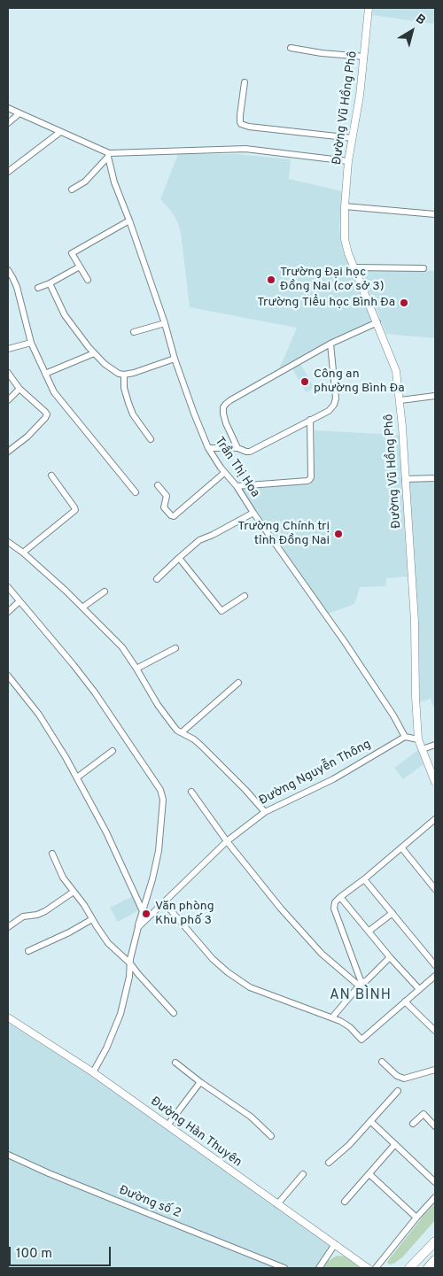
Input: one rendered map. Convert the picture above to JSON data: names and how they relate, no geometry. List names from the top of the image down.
{
  "streets": {
    "street": [
      "Đường Vũ Hồng Phô",
      "Trần Thị Hoa",
      "Đường Nguyễn Thông",
      "Đường Hàn Thuyên",
      "Đường số 2"
    ]
  },
  "crossings": [
    ["Trần Thị Hoa", "Đường Nguyễn Thông"]
  ],
  "districts": ["AN BÌNH"],
  "places": [
    "Trường Đại học Đồng Nai (cơ sở 3)",
    "Trường Tiểu học Bình Đa",
    "Công an phường Bình Đa",
    "Trường Chính trị tỉnh Đồng Nai",
    "Văn phòng Khu phố 3"
  ],
  "scale_bar": "100 m",
  "north": "top right"
}
